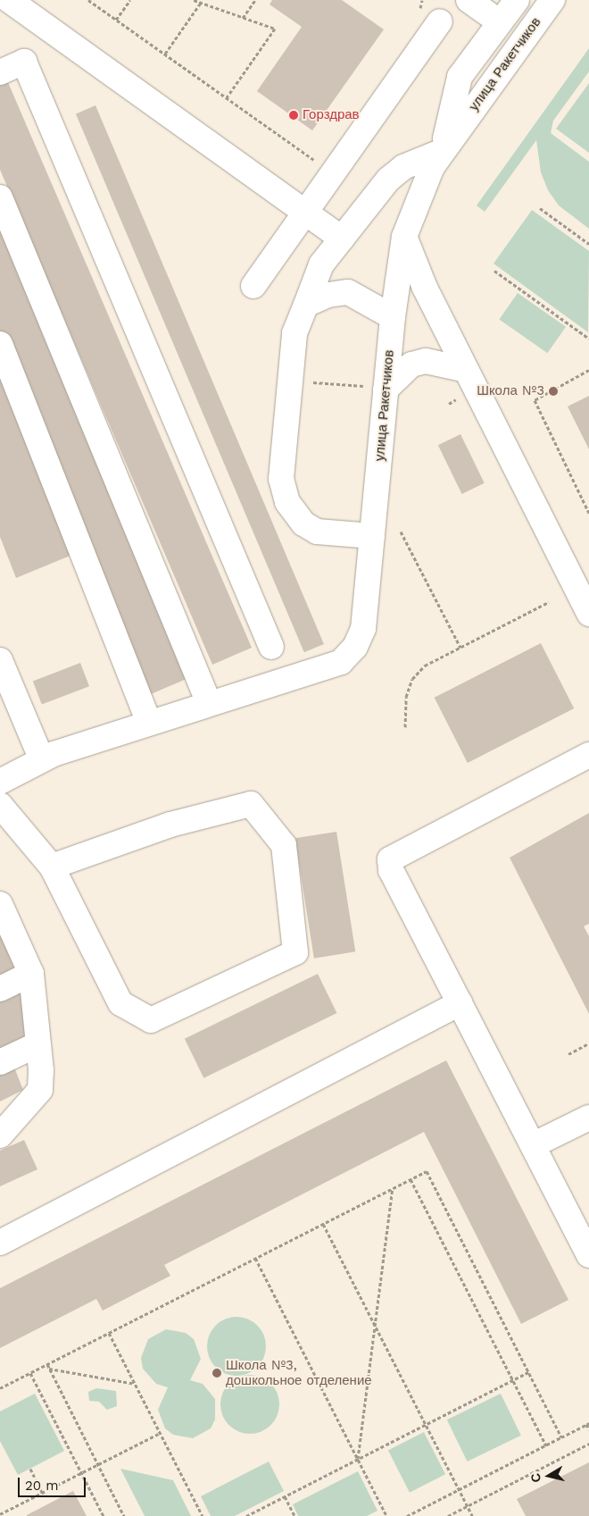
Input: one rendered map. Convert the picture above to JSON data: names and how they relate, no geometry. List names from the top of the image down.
{
  "streets": {
    "street": ["улица Ракетчиков"]
  },
  "places": ["Горздрав", "Школа №3", "Школа №3, дошкольное отделение"],
  "scale_bar": "20 m",
  "north": "left"
}
